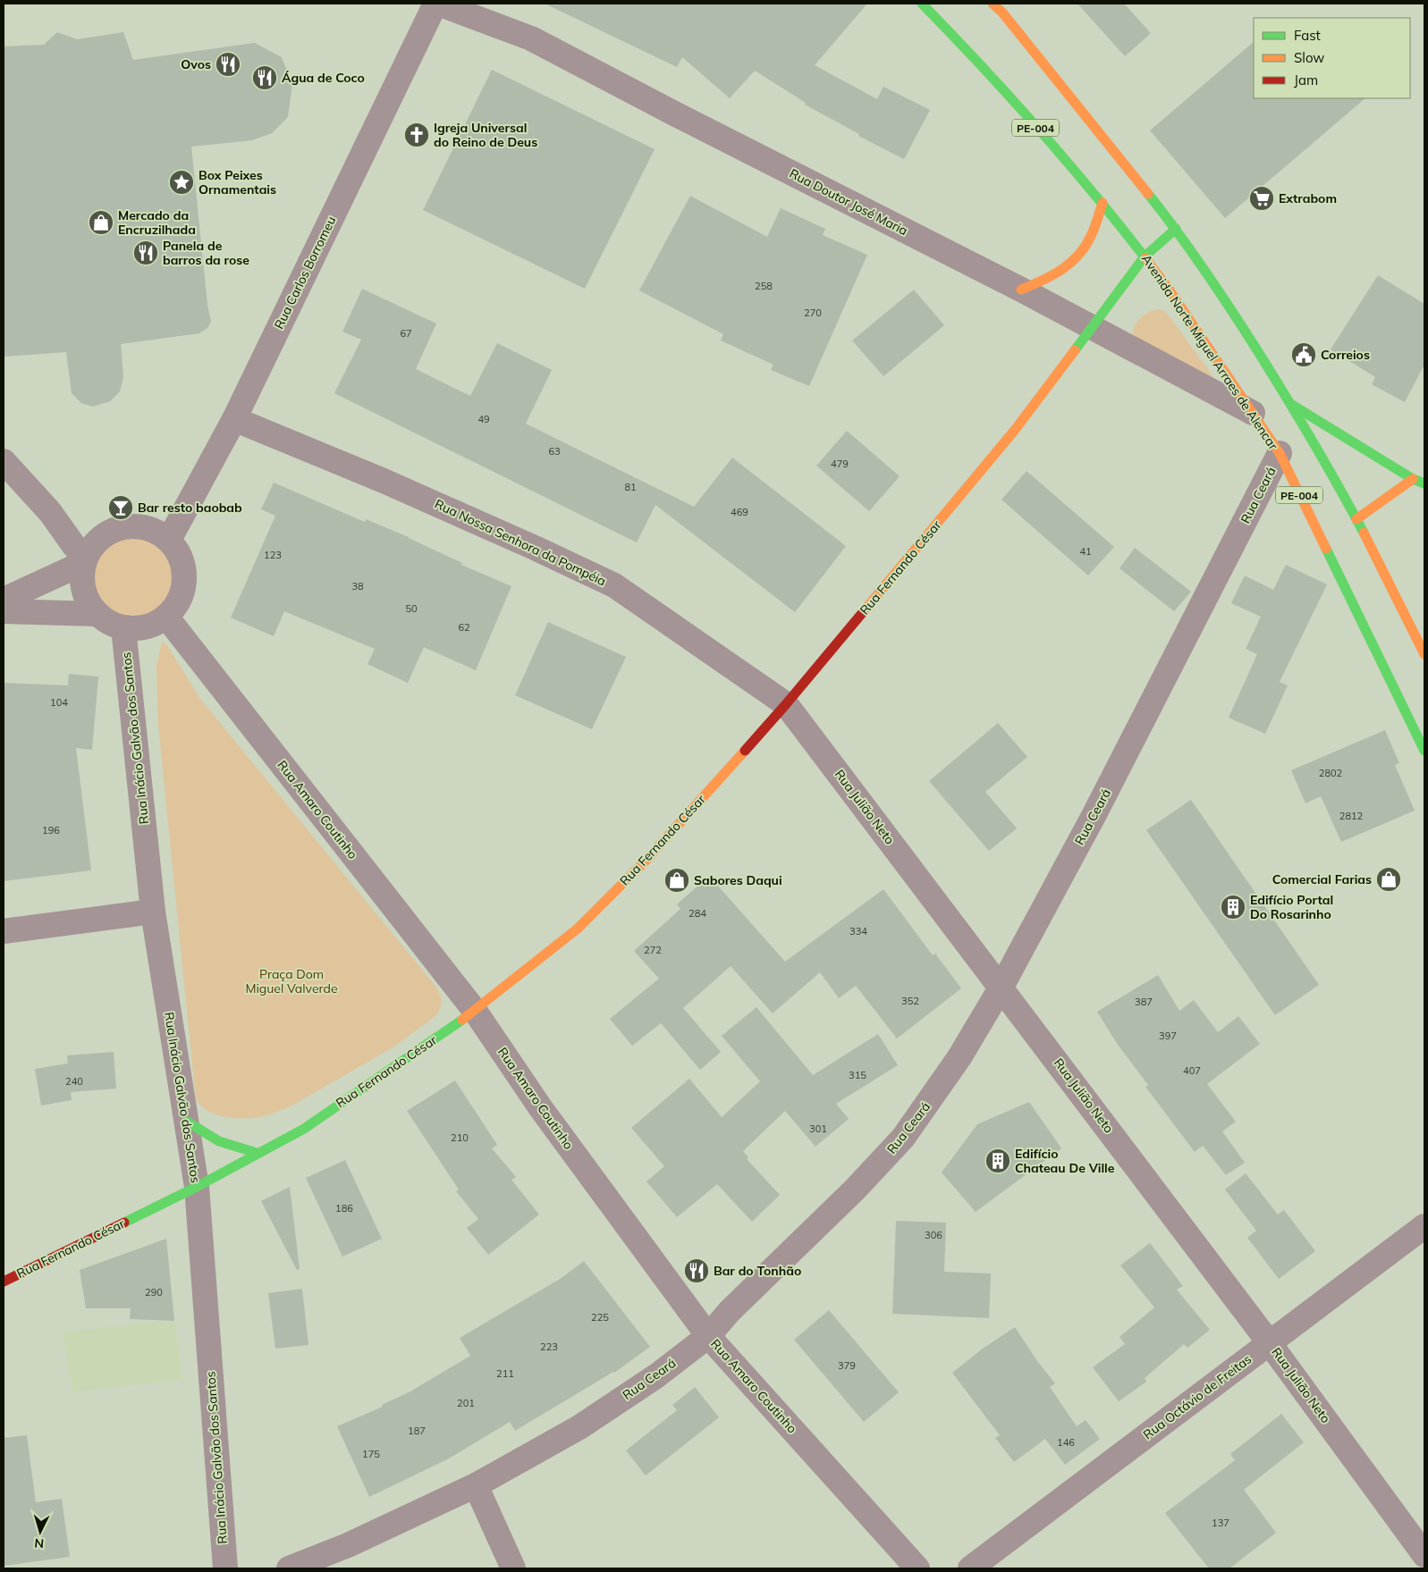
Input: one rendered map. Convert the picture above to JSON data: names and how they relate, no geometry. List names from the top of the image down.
{
  "streets": {
    "street": [
      "PE-004",
      "Rua Doutor José Maria",
      "Rua Carlos Borromeu",
      "Avenida Norte Miguel Arraes de Alencar",
      "Rua Ceará",
      "Rua Nossa Senhora da Pompéia",
      "Rua Fernando César",
      "Rua Inácio Galvão dos Santos",
      "Rua Julião Neto",
      "Rua Amaro Coutinho",
      "Rua Octávio de Freitas"
    ]
  },
  "crossings": [
    ["PE-004", "Rua Fernando César"],
    ["Rua Doutor José Maria", "Rua Carlos Borromeu"],
    ["Rua Doutor José Maria", "Avenida Norte Miguel Arraes de Alencar"],
    ["Rua Doutor José Maria", "Rua Fernando César"],
    ["Rua Carlos Borromeu", "Rua Nossa Senhora da Pompéia"],
    ["Rua Carlos Borromeu", "Rua Inácio Galvão dos Santos"],
    ["Rua Carlos Borromeu", "Rua Amaro Coutinho"],
    ["Avenida Norte Miguel Arraes de Alencar", "Rua Ceará"],
    ["Avenida Norte Miguel Arraes de Alencar", "Rua Fernando César"],
    ["Rua Ceará", "Rua Julião Neto"],
    ["Rua Ceará", "Rua Amaro Coutinho"],
    ["Rua Nossa Senhora da Pompéia", "Rua Fernando César"],
    ["Rua Nossa Senhora da Pompéia", "Rua Julião Neto"],
    ["Rua Fernando César", "Rua Inácio Galvão dos Santos"],
    ["Rua Fernando César", "Rua Julião Neto"],
    ["Rua Fernando César", "Rua Amaro Coutinho"],
    ["Rua Inácio Galvão dos Santos", "Rua Amaro Coutinho"],
    ["Rua Julião Neto", "Rua Octávio de Freitas"]
  ],
  "parks": ["Praça Dom Miguel Valverde"],
  "places": {
    "restaurant": [
      "Ovos",
      "Água de Coco",
      "Panela de barros da rose",
      "Bar do Tonhão"
    ],
    "church": ["Igreja Universal do Reino de Deus"],
    "place": ["Box Peixes Ornamentais"],
    "supermarket": ["Extrabom"],
    "shop": ["Mercado da Encruzilhada", "Comercial Farias", "Sabores Daqui"],
    "public building": ["Correios"],
    "bar": ["Bar resto baobab"],
    "building": ["Edifício Portal Do Rosarinho", "Edifício Chateau De Ville"]
  },
  "house_numbers": [
    "258",
    "270",
    "67",
    "49",
    "63",
    "479",
    "81",
    "469",
    "41",
    "123",
    "38",
    "50",
    "62",
    "104",
    "2802",
    "2812",
    "196",
    "284",
    "334",
    "272",
    "352",
    "387",
    "397",
    "407",
    "315",
    "240",
    "301",
    "210",
    "186",
    "306",
    "290",
    "225",
    "223",
    "379",
    "211",
    "201",
    "187",
    "146",
    "175",
    "137"
  ],
  "legend": ["Fast", "Slow", "Jam"],
  "north": "bottom"
}
